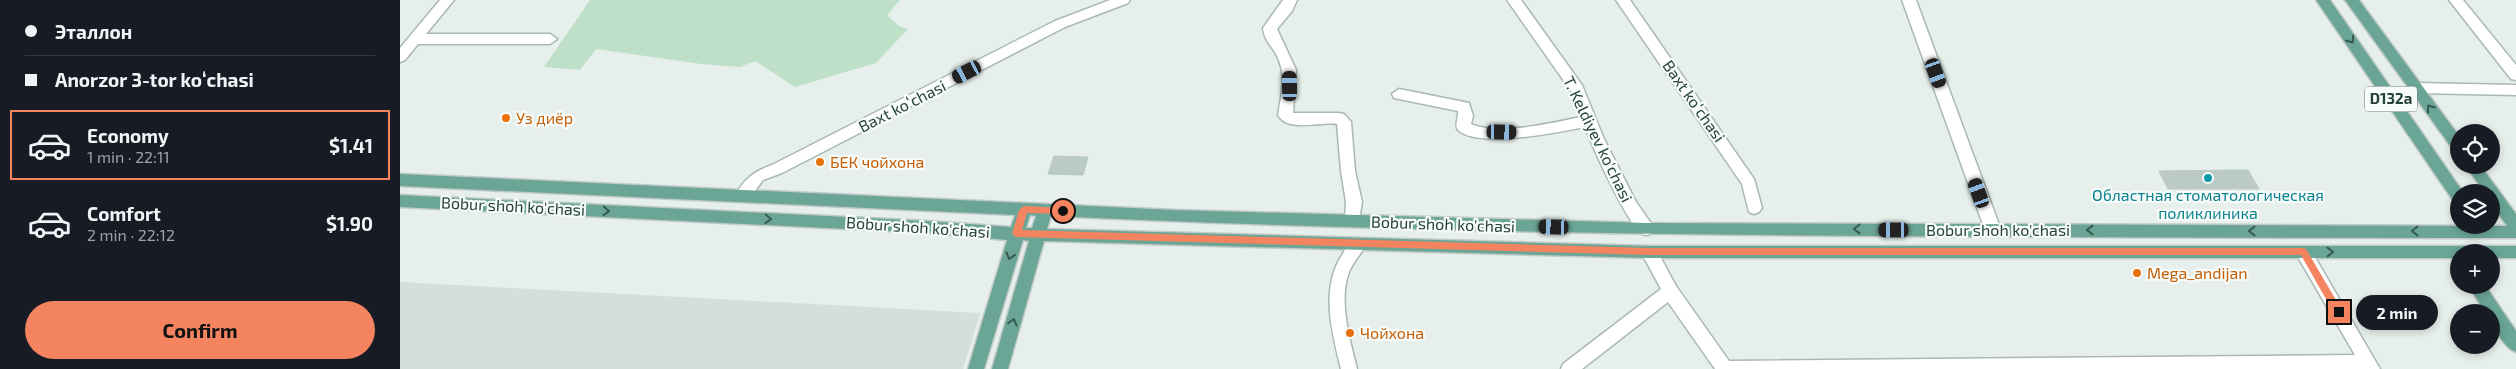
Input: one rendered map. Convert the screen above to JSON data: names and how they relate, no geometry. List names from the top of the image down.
{
  "streets": {
    "main road": ["D132a", "Bobur shoh ko'chasi"],
    "street": ["Baxt koʻchasi", "T. Keldiyev ko'chasi"]
  },
  "crossings": [
    ["Baxt koʻchasi", "Bobur shoh ko'chasi"],
    ["T. Keldiyev ko'chasi", "Bobur shoh ko'chasi"]
  ],
  "places": [
    "Уз диёр",
    "БЕК чойхона",
    "Областная стоматологическая поликлиника",
    "Mega_andijan",
    "Чойхона"
  ],
  "page": {
    "banner": ["Эталлон", "Anorzor 3-tor koʻchasi"],
    "list": [
      {
        "name": "Economy",
        "note": "1 min · 22:11",
        "value": "$1.41"
      },
      {
        "name": "Comfort",
        "note": "2 min · 22:12",
        "value": "$1.90"
      }
    ],
    "map_buttons": ["+", "−"],
    "buttons": "Confirm",
    "bubble": "2 min"
  }
}
